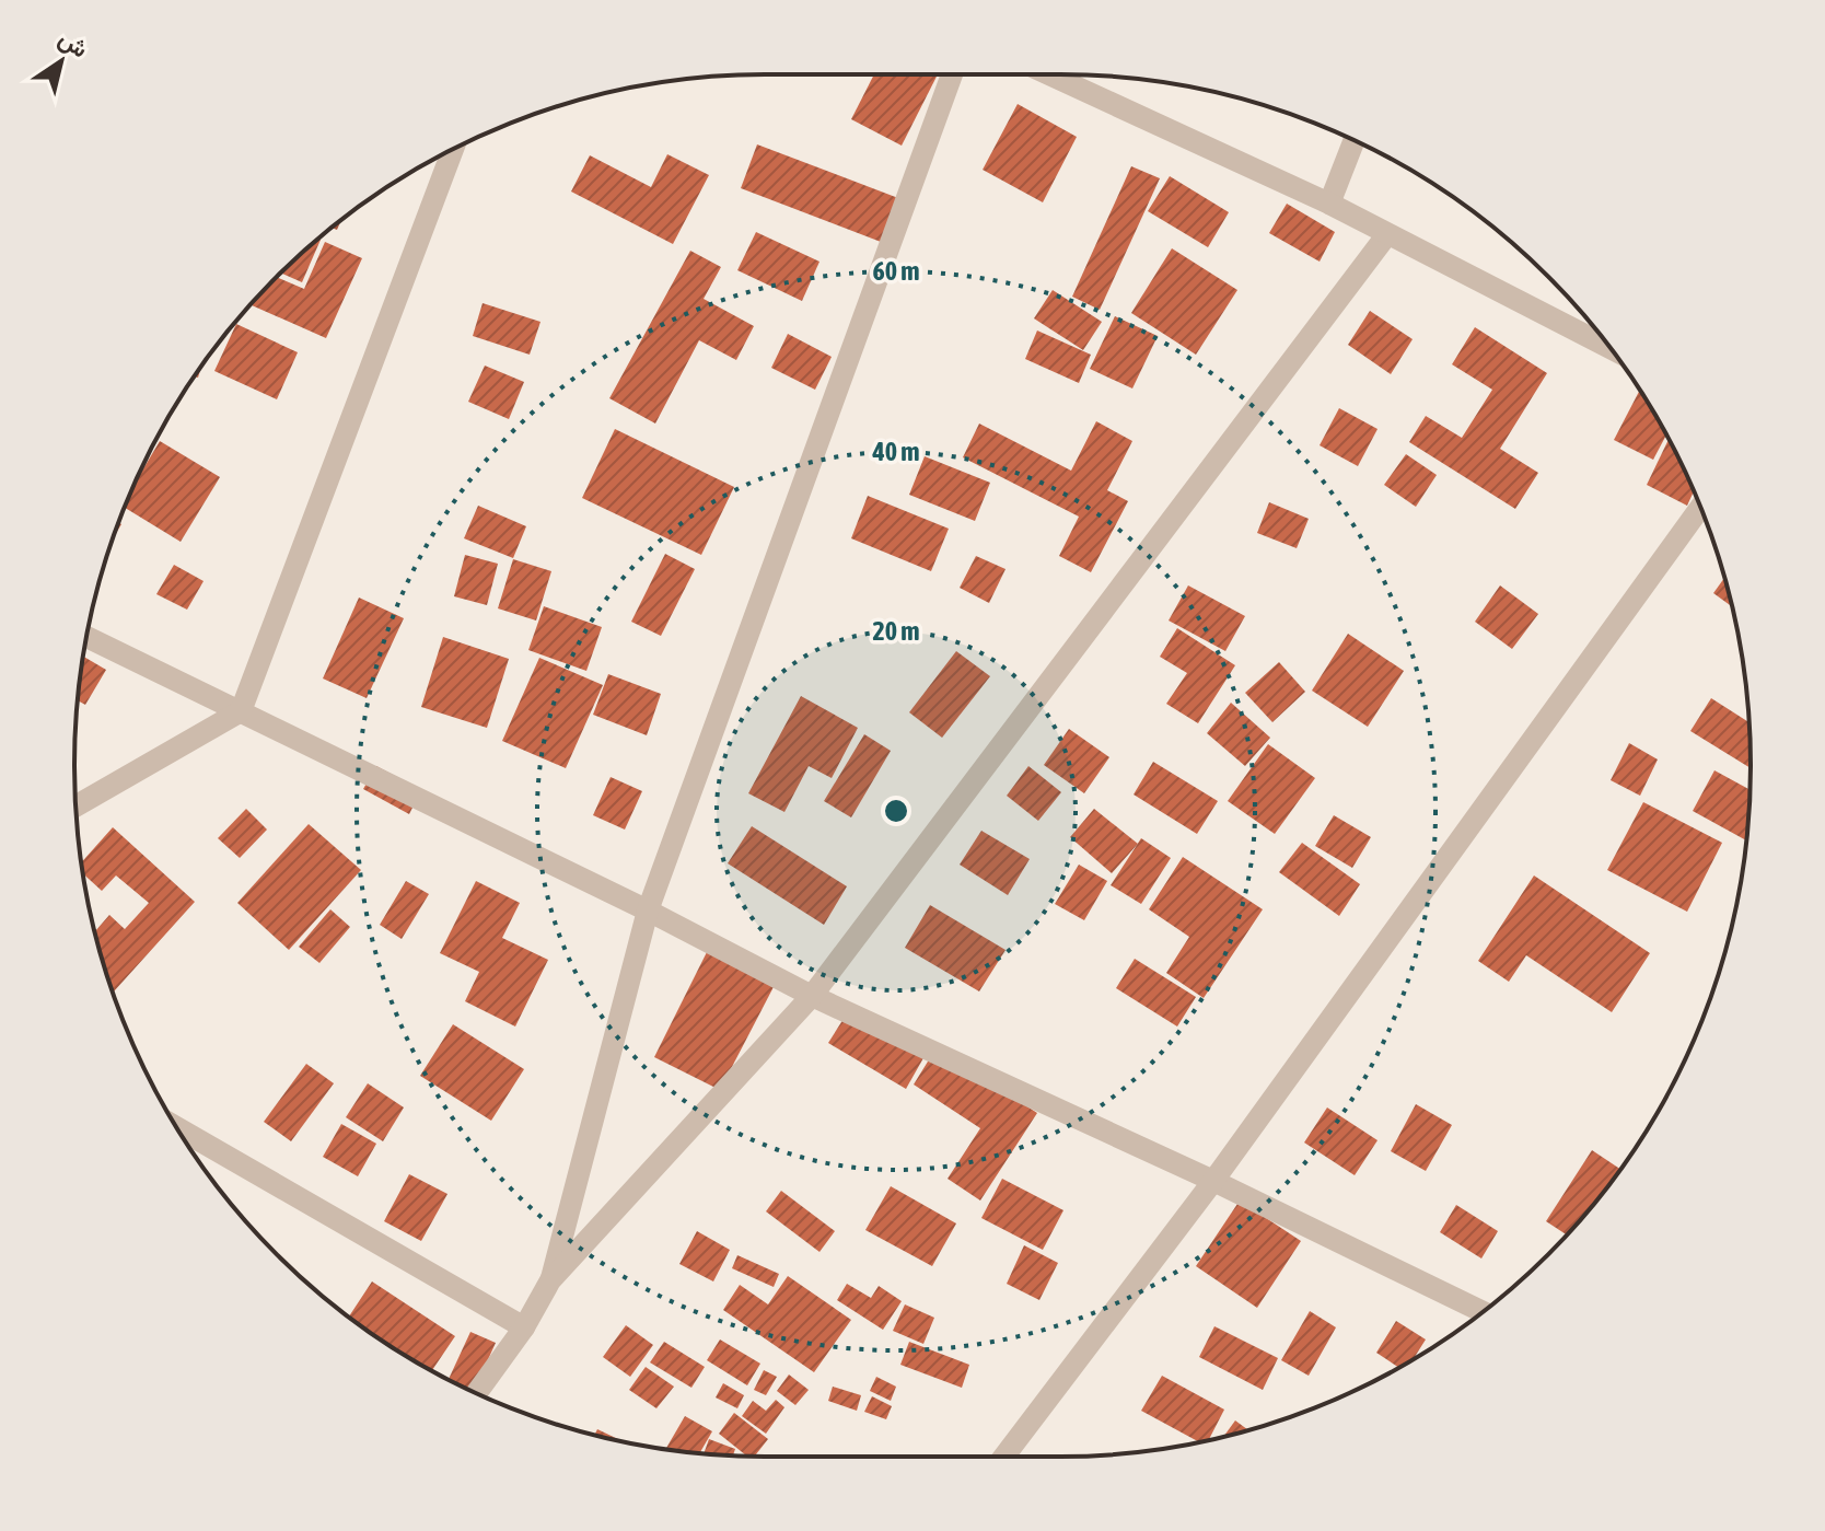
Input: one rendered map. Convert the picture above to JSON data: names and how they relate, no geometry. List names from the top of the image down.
{
  "north": "top right",
  "rings": ["60 m", "40 m", "20 m"]
}
